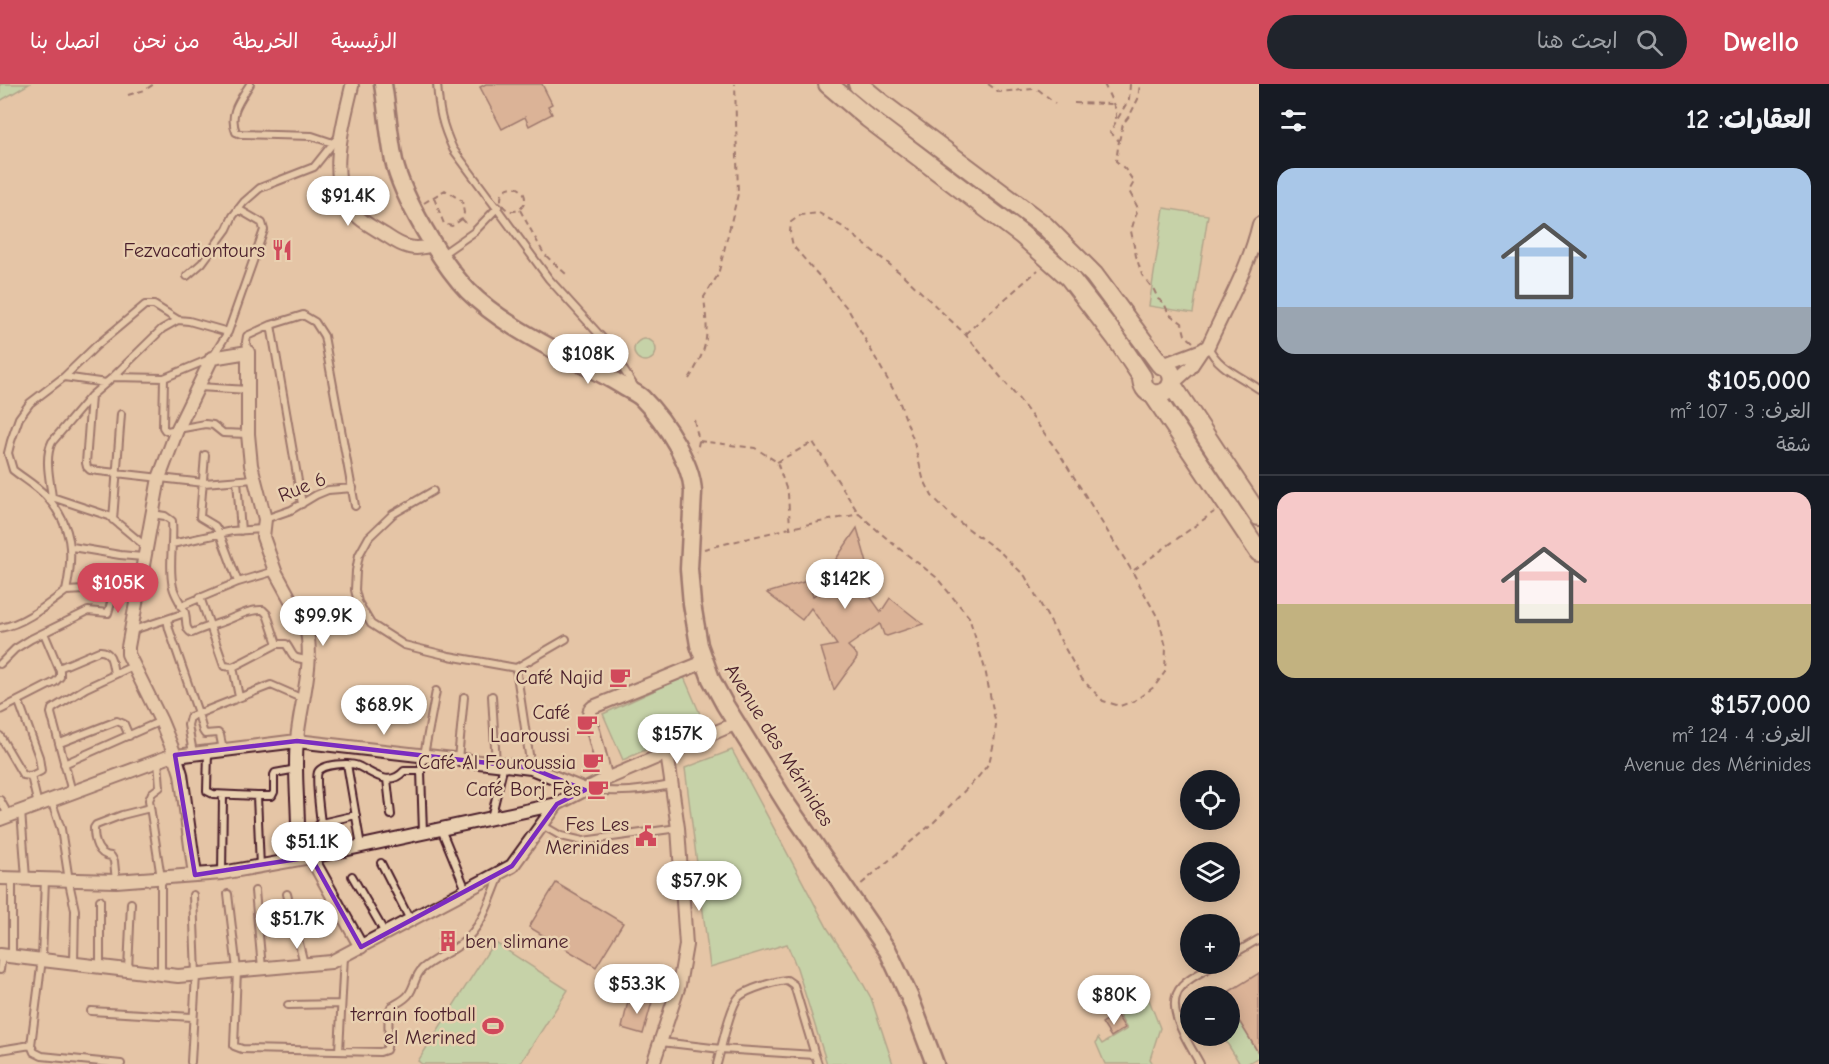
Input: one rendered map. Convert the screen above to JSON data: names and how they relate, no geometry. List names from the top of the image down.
{
  "streets": {
    "main road": ["Avenue des Mérinides"],
    "lane": ["Rue 6"]
  },
  "places": {
    "restaurant": ["Fezvacationtours"],
    "cafe": [
      "Café Najid",
      "Café Laaroussi",
      "Café Al Fouroussia",
      "Café Borj Fès"
    ],
    "public building": ["Fes Les Merinides"],
    "building": ["ben slimane"],
    "sports": ["terrain football el Merined"]
  },
  "page": {
    "header": "Dwello",
    "search": "ابحث هنا",
    "nav": [
      "الرئيسية",
      "الخريطة",
      "من نحن",
      "اتصل بنا"
    ],
    "heading": "العقارات: 12",
    "list": [
      {
        "name": "$105,000",
        "note": "الغرف: 3 · 107 m² · شقة"
      },
      {
        "name": "$157,000",
        "note": "الغرف: 4 · 124 m² · Avenue des Mérinides"
      }
    ],
    "price": [
      "$91.4K",
      "$108K",
      "$142K",
      "$105K",
      "$99.9K",
      "$68.9K",
      "$157K",
      "$51.1K",
      "$57.9K",
      "$51.7K",
      "$53.3K",
      "$80K"
    ],
    "map_buttons": ["+", "−"]
  }
}
